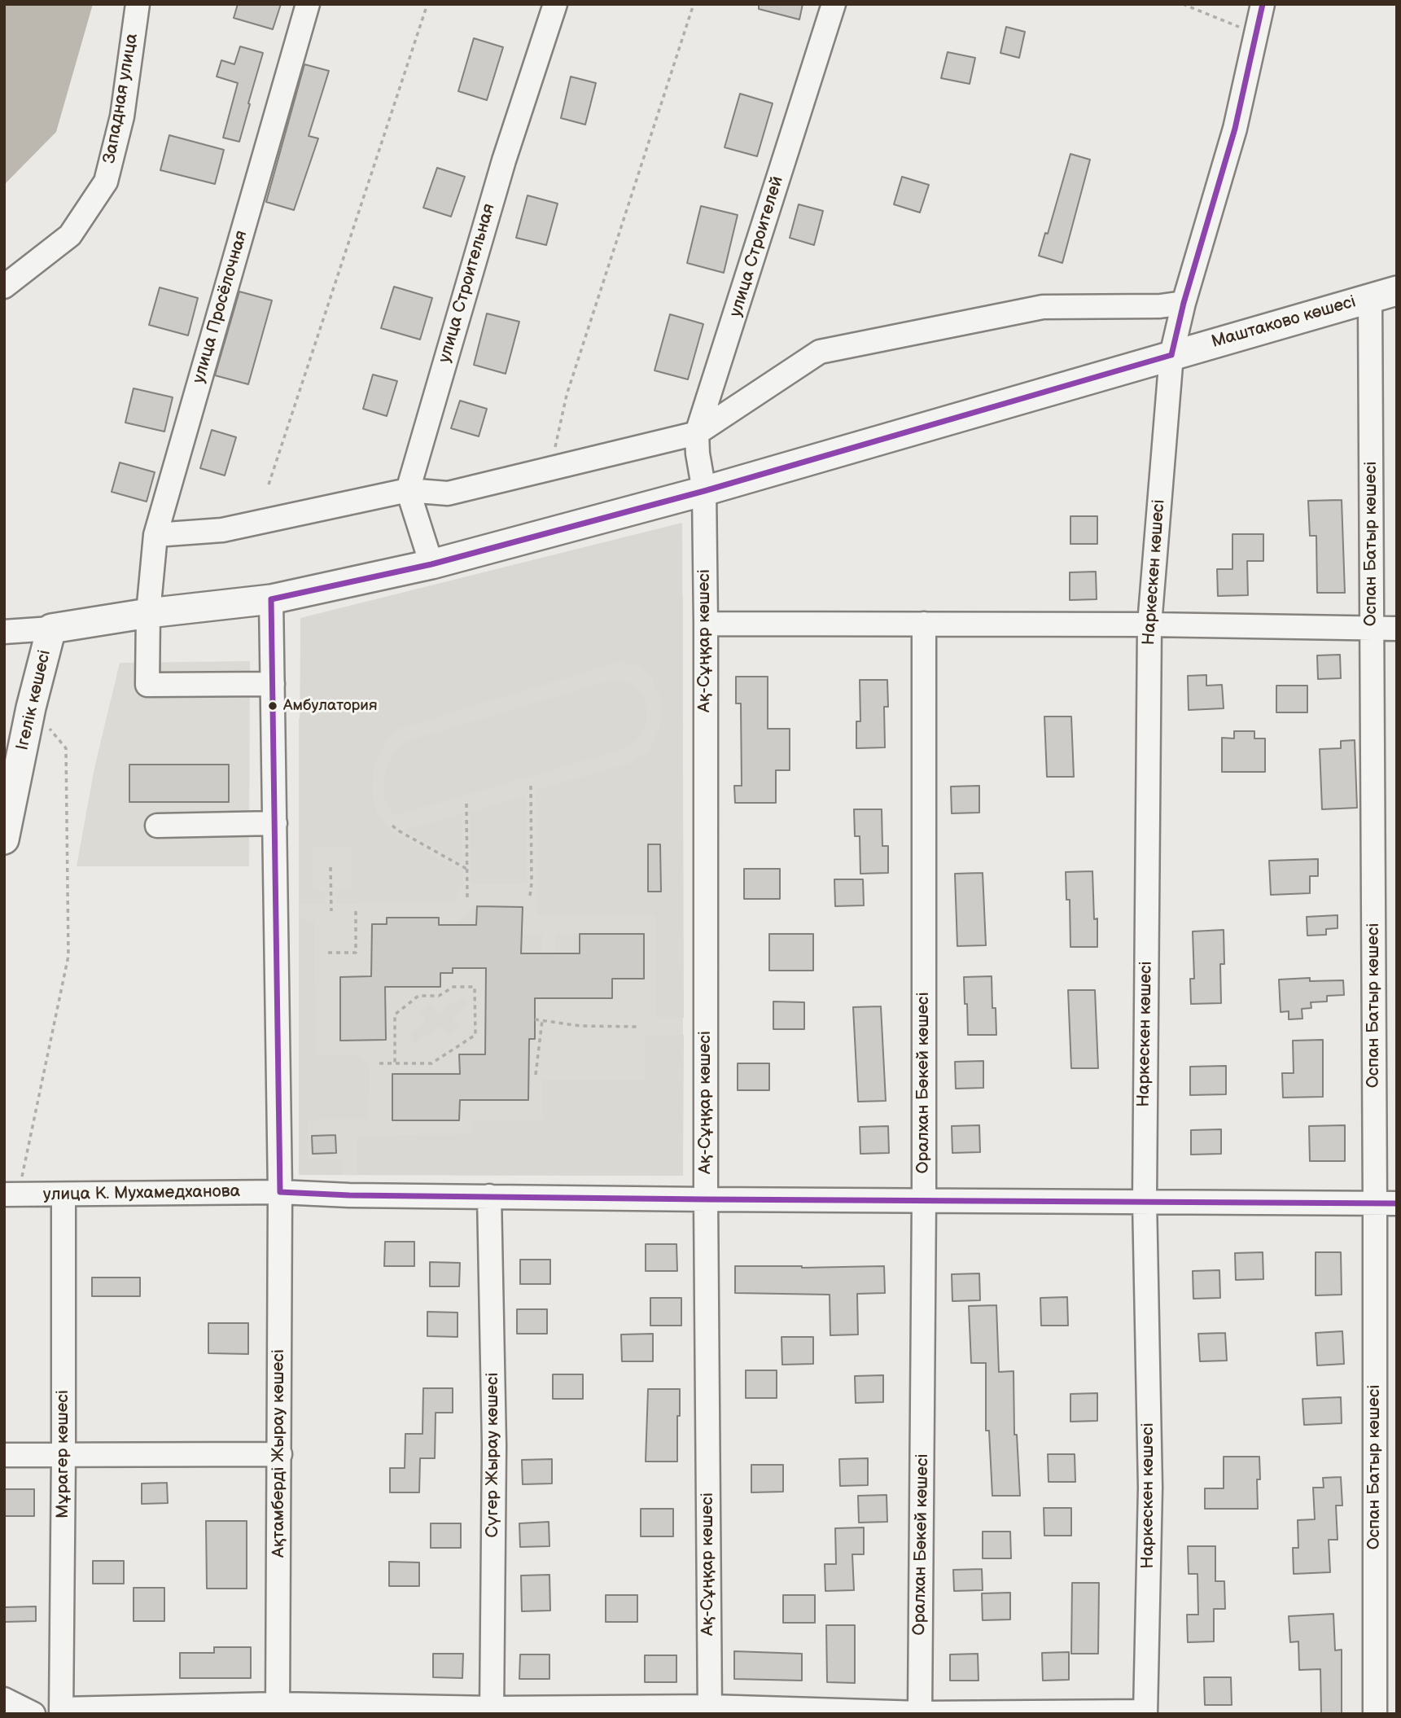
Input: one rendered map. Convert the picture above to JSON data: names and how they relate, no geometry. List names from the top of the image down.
{
  "streets": {
    "main road": ["Маштаково көшесі", "Ігелік көшесі"],
    "street": [
      "Западная улица",
      "улица Строителей",
      "улица Строительная",
      "улица Просёлочная",
      "Оспан Батыр көшесі",
      "Наркескен көшесі",
      "Ақ-Сұңқар көшесі",
      "Оралхан Бөкей көшесі",
      "улица К. Мухамедханова",
      "Ақтамберді Жырау көшесі",
      "Мұрагер көшесі",
      "Сүгер Жырау көшесі"
    ]
  },
  "crossings": [
    ["улица Строителей", "Маштаково көшесі"],
    ["улица Строителей", "Ақ-Сұңқар көшесі"],
    ["улица Просёлочная", "Маштаково көшесі"],
    ["улица Просёлочная", "Ақтамберді Жырау көшесі"],
    ["Маштаково көшесі", "Оспан Батыр көшесі"],
    ["Маштаково көшесі", "Наркескен көшесі"],
    ["Маштаково көшесі", "Ақ-Сұңқар көшесі"],
    ["Маштаково көшесі", "Ігелік көшесі"],
    ["Маштаково көшесі", "Ақтамберді Жырау көшесі"],
    ["Оспан Батыр көшесі", "улица К. Мухамедханова"],
    ["Наркескен көшесі", "улица К. Мухамедханова"],
    ["Ақ-Сұңқар көшесі", "улица К. Мухамедханова"],
    ["Оралхан Бөкей көшесі", "улица К. Мухамедханова"],
    ["улица К. Мухамедханова", "Ақтамберді Жырау көшесі"],
    ["улица К. Мухамедханова", "Мұрагер көшесі"],
    ["улица К. Мухамедханова", "Сүгер Жырау көшесі"]
  ],
  "places": ["Амбулатория"]
}
